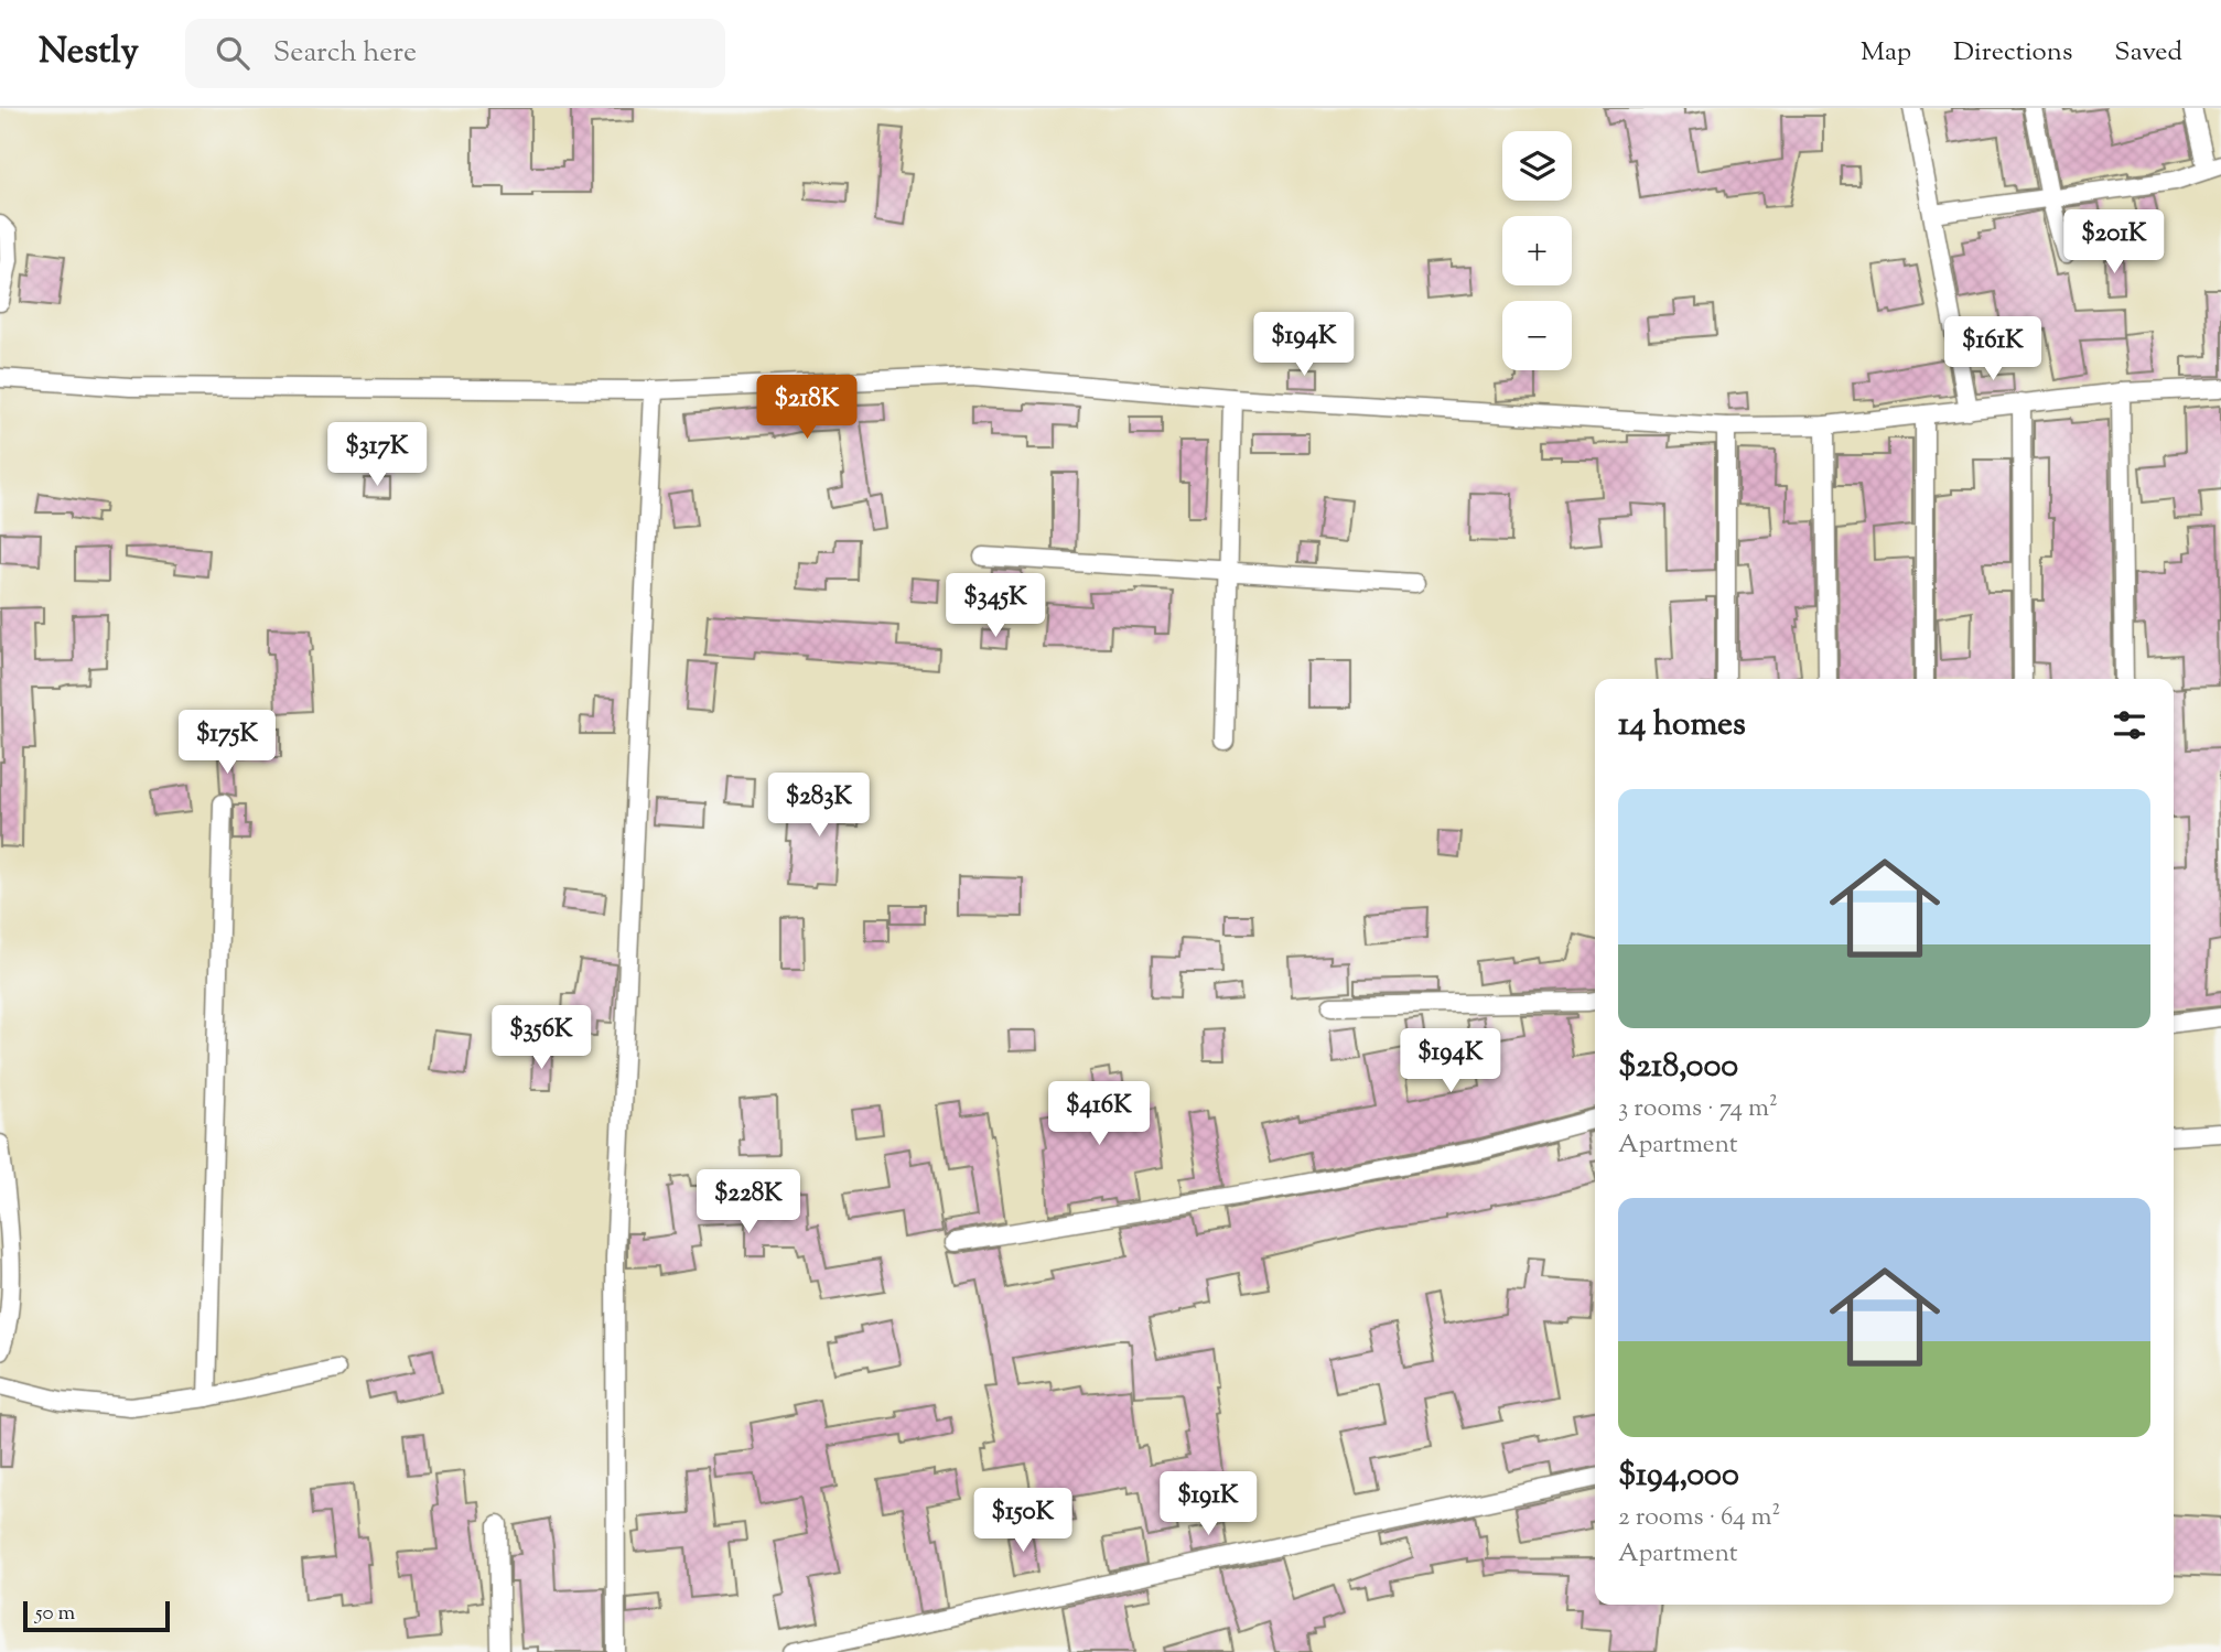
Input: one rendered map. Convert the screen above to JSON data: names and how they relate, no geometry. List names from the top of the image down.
{
  "scale_bar": "50 m",
  "page": {
    "header": "Nestly",
    "search": "Search here",
    "nav": ["Map", "Directions", "Saved"],
    "map_buttons": ["+", "−"],
    "price": [
      "$201K",
      "$194K",
      "$161K",
      "$218K",
      "$317K",
      "$345K",
      "$175K",
      "$283K",
      "$356K",
      "$194K",
      "$416K",
      "$228K",
      "$191K",
      "$150K"
    ],
    "heading": "14 homes",
    "list": [
      {
        "name": "$218,000",
        "note": "3 rooms · 74 m² · Apartment"
      },
      {
        "name": "$194,000",
        "note": "2 rooms · 64 m² · Apartment"
      }
    ],
    "scale": "50 m"
  }
}
